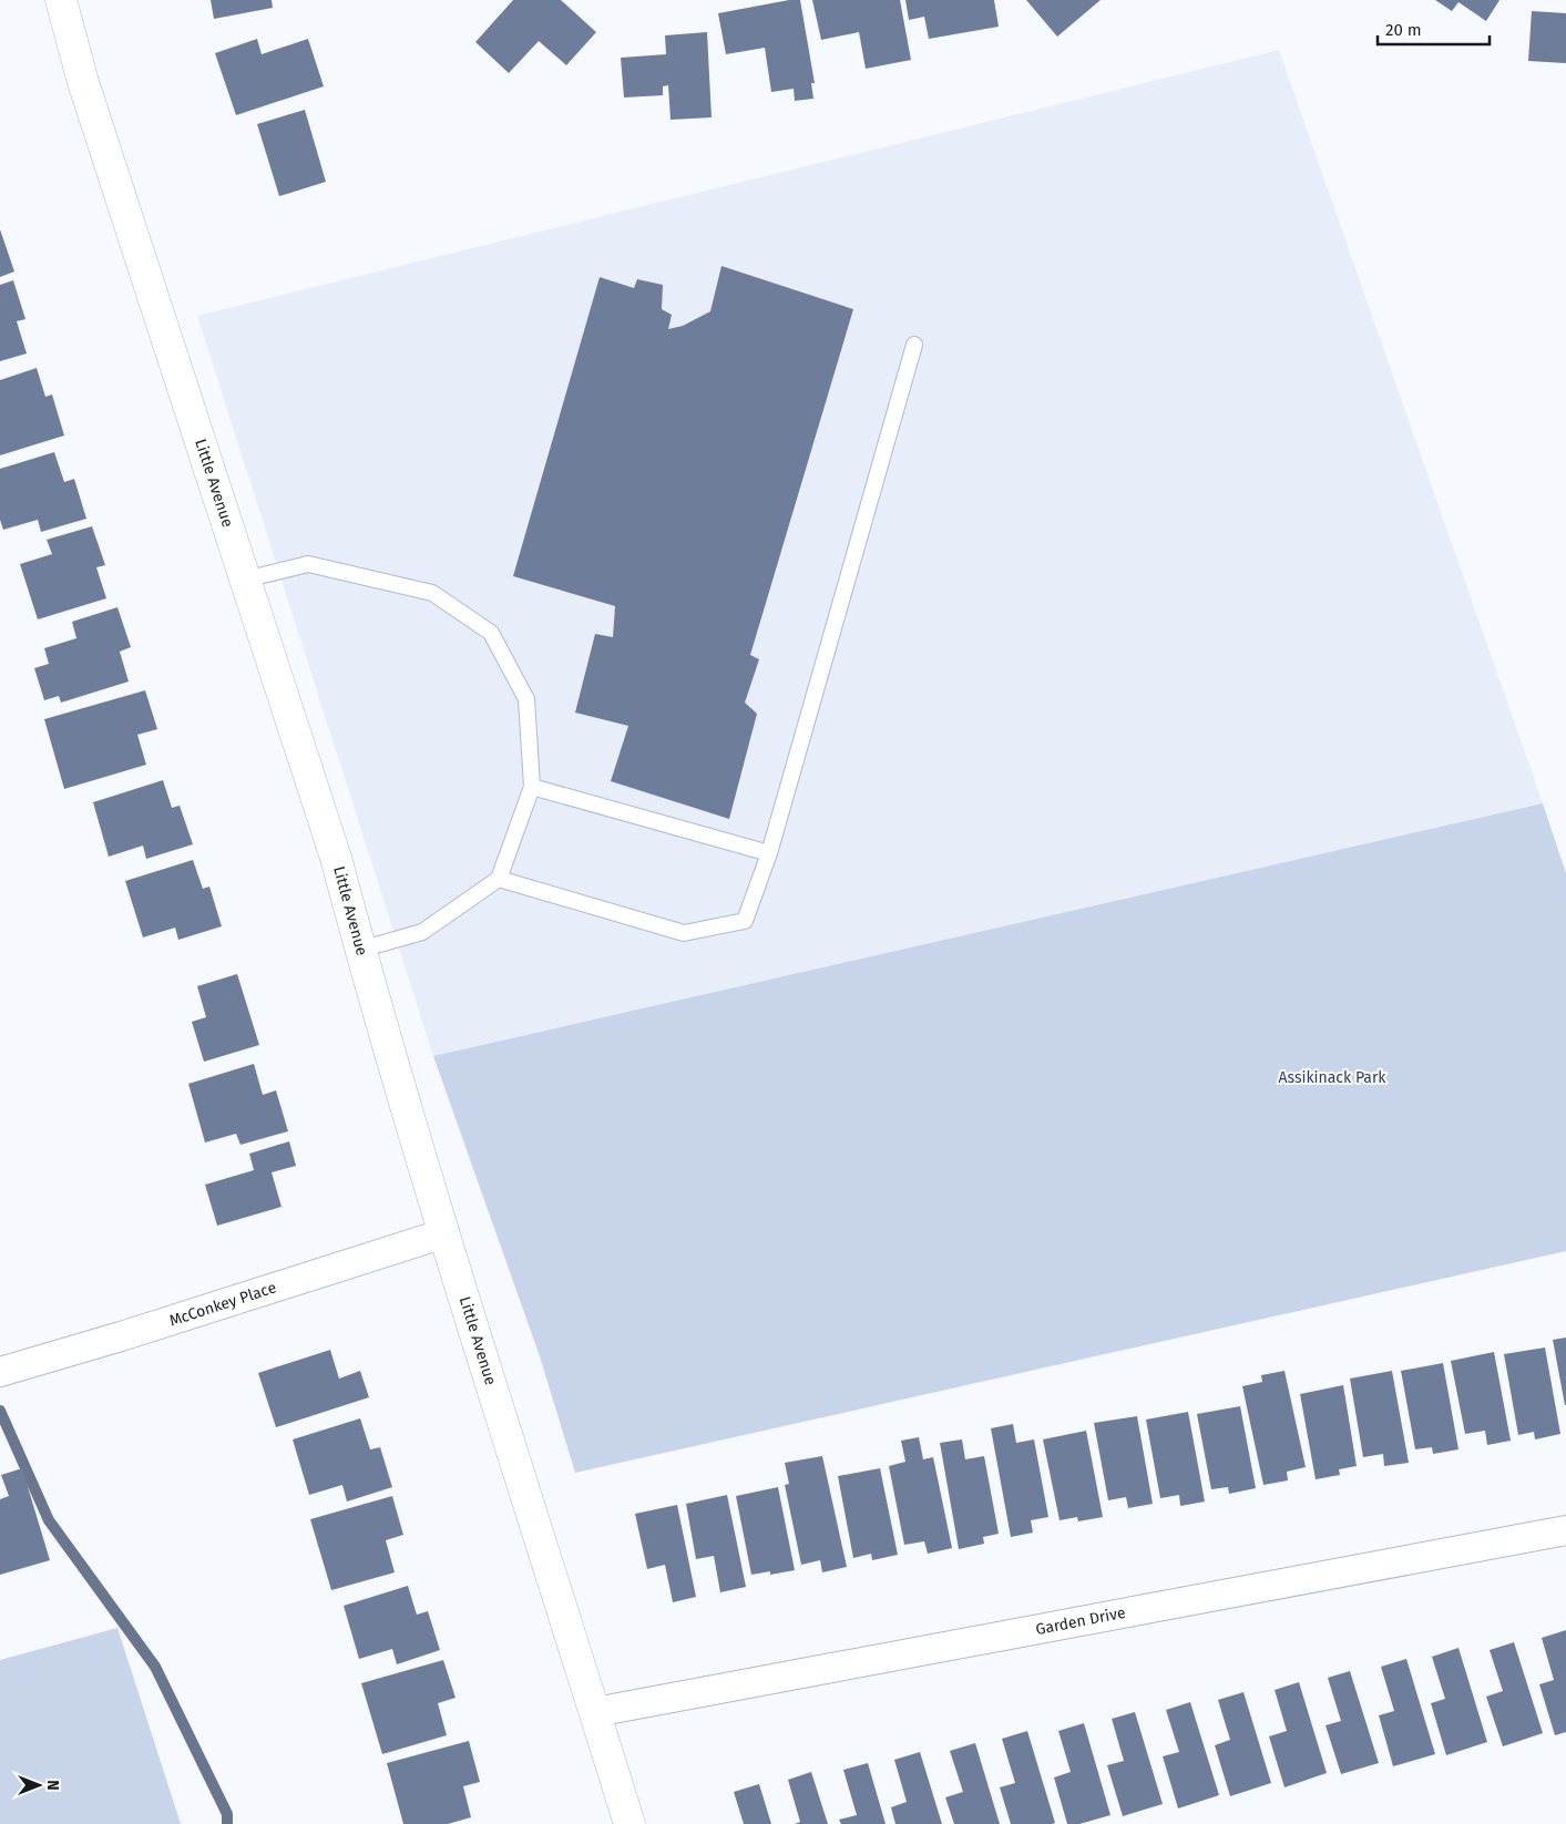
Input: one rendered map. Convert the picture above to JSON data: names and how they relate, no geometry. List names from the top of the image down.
{
  "streets": {
    "street": ["Little Avenue", "McConkey Place", "Garden Drive"]
  },
  "crossings": [
    ["Little Avenue", "McConkey Place"],
    ["Little Avenue", "Garden Drive"]
  ],
  "parks": ["Assikinack Park"],
  "scale_bar": "20 m",
  "north": "right"
}
